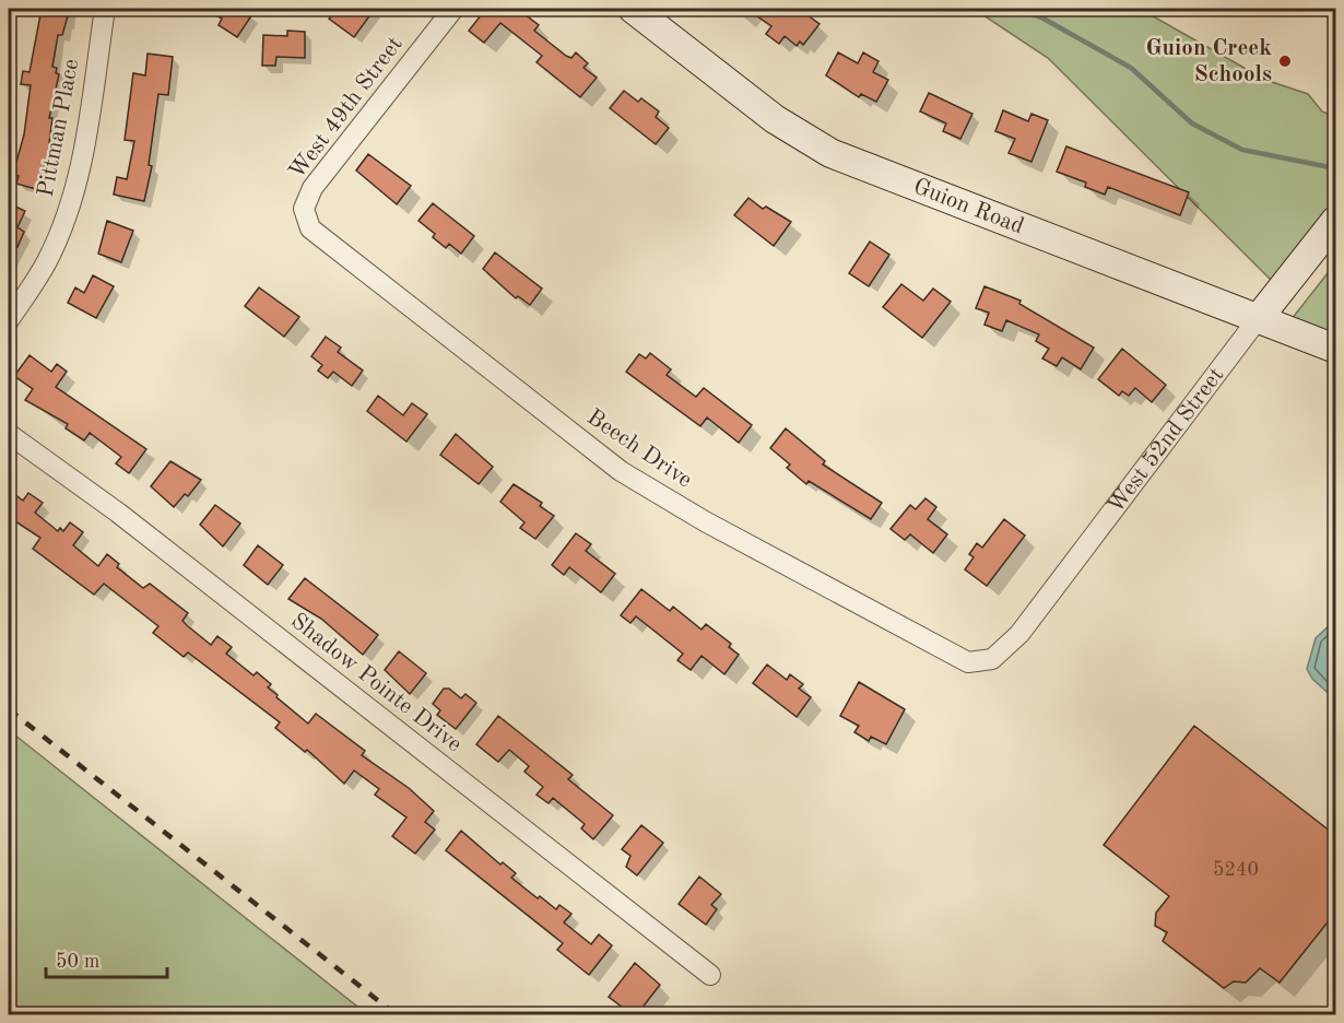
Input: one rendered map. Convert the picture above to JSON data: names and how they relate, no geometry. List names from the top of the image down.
{
  "streets": {
    "street": [
      "West 49th Street",
      "Pittman Place",
      "Guion Road",
      "West 52nd Street",
      "Beech Drive",
      "Shadow Pointe Drive"
    ]
  },
  "crossings": [
    ["West 49th Street", "Beech Drive"],
    ["Guion Road", "West 52nd Street"],
    ["West 52nd Street", "Beech Drive"]
  ],
  "places": ["Guion Creek Schools"],
  "house_numbers": ["5240"],
  "scale_bar": "50 m"
}
